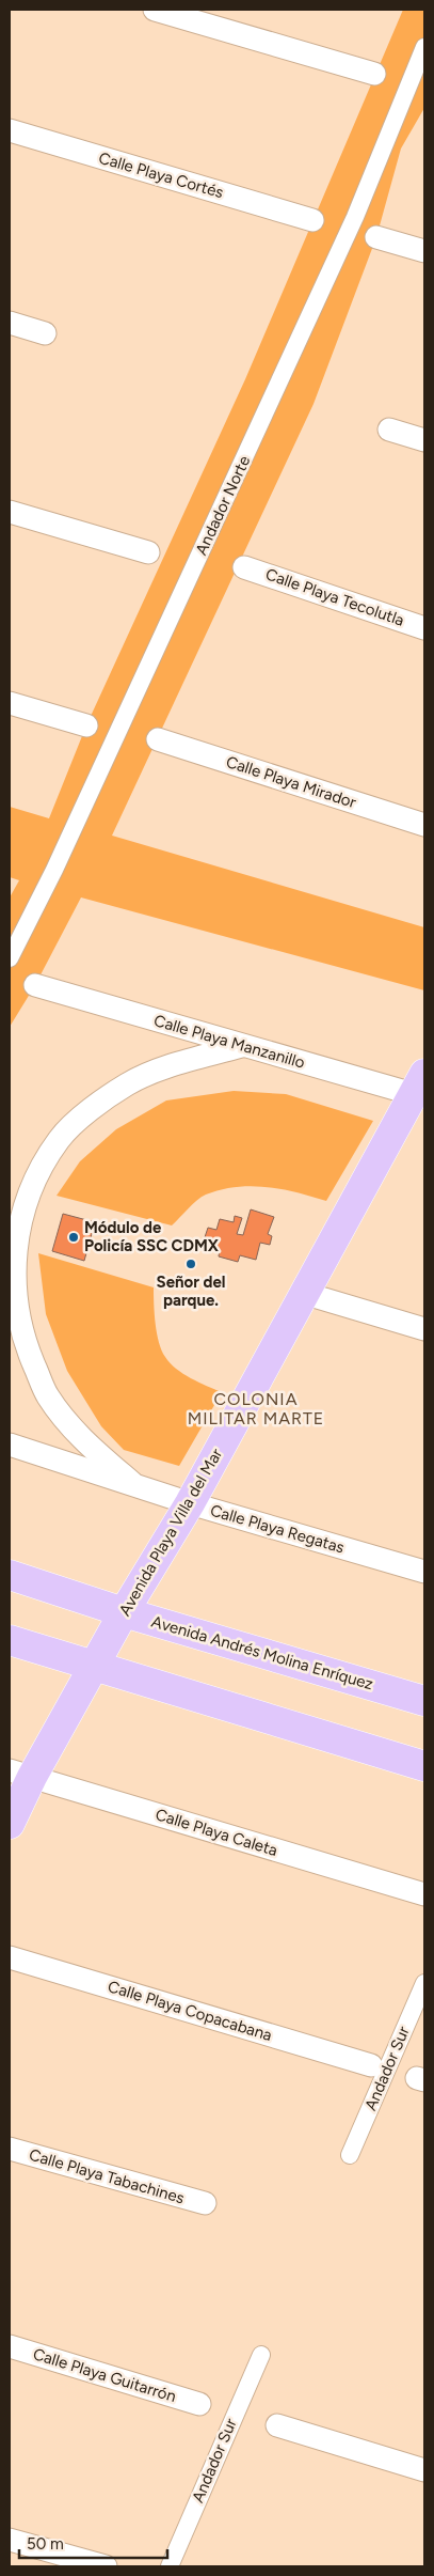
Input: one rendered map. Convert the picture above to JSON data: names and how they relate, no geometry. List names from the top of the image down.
{
  "streets": {
    "main road": ["Avenida Playa Villa del Mar", "Avenida Andrés Molina Enríquez"],
    "street": [
      "Calle Playa Cortés",
      "Andador Norte",
      "Calle Playa Tecolutla",
      "Calle Playa Mirador",
      "Calle Playa Manzanillo",
      "Calle Playa Regatas",
      "Calle Playa Caleta",
      "Calle Playa Copacabana",
      "Andador Sur",
      "Calle Playa Tabachines",
      "Calle Playa Guitarrón"
    ]
  },
  "crossings": [
    ["Calle Playa Manzanillo", "Avenida Playa Villa del Mar"],
    ["Calle Playa Regatas", "Avenida Playa Villa del Mar"],
    ["Avenida Playa Villa del Mar", "Avenida Andrés Molina Enríquez"],
    ["Avenida Playa Villa del Mar", "Calle Playa Caleta"]
  ],
  "districts": ["COLONIA MILITAR MARTE"],
  "places": ["Módulo de Policía SSC CDMX", "Señor del parque."],
  "scale_bar": "50 m"
}
